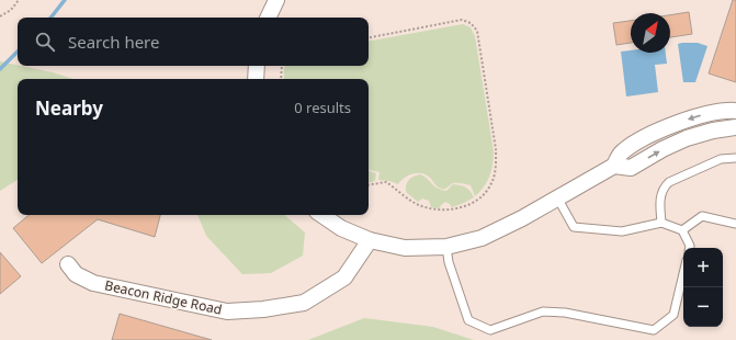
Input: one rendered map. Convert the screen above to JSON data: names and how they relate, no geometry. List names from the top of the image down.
{
  "streets": {
    "street": ["Beacon Ridge Road"]
  },
  "north": "top right",
  "page": {
    "search": "Search here",
    "heading": ["Nearby", "0 results"],
    "map_buttons": ["+", "−"]
  }
}
